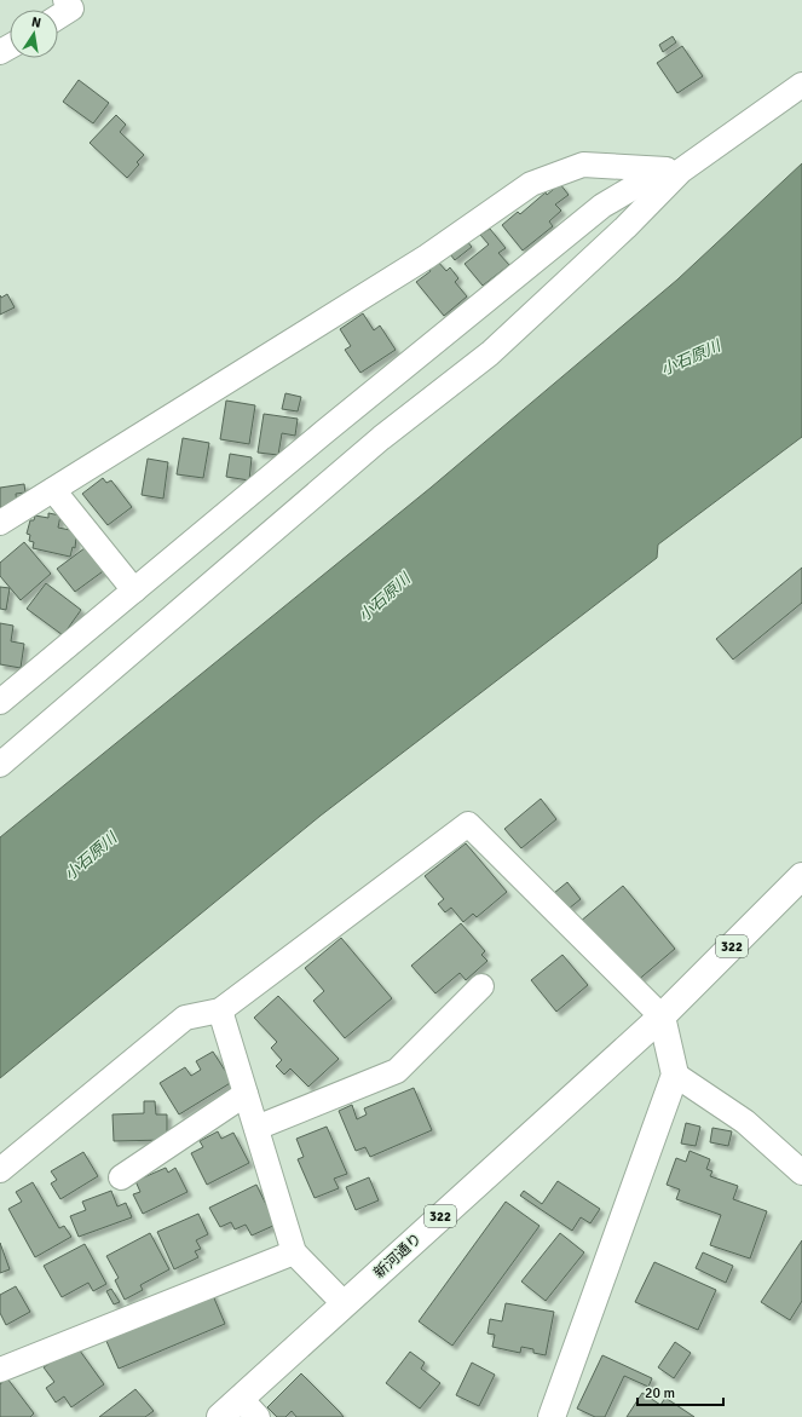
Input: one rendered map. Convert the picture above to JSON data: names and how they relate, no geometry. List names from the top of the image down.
{
  "streets": {
    "main road": ["322", "新河通り"]
  },
  "crossings": [
    ["322", "新河通り"]
  ],
  "water": ["小石原川"],
  "scale_bar": "20 m",
  "north": "top"
}
